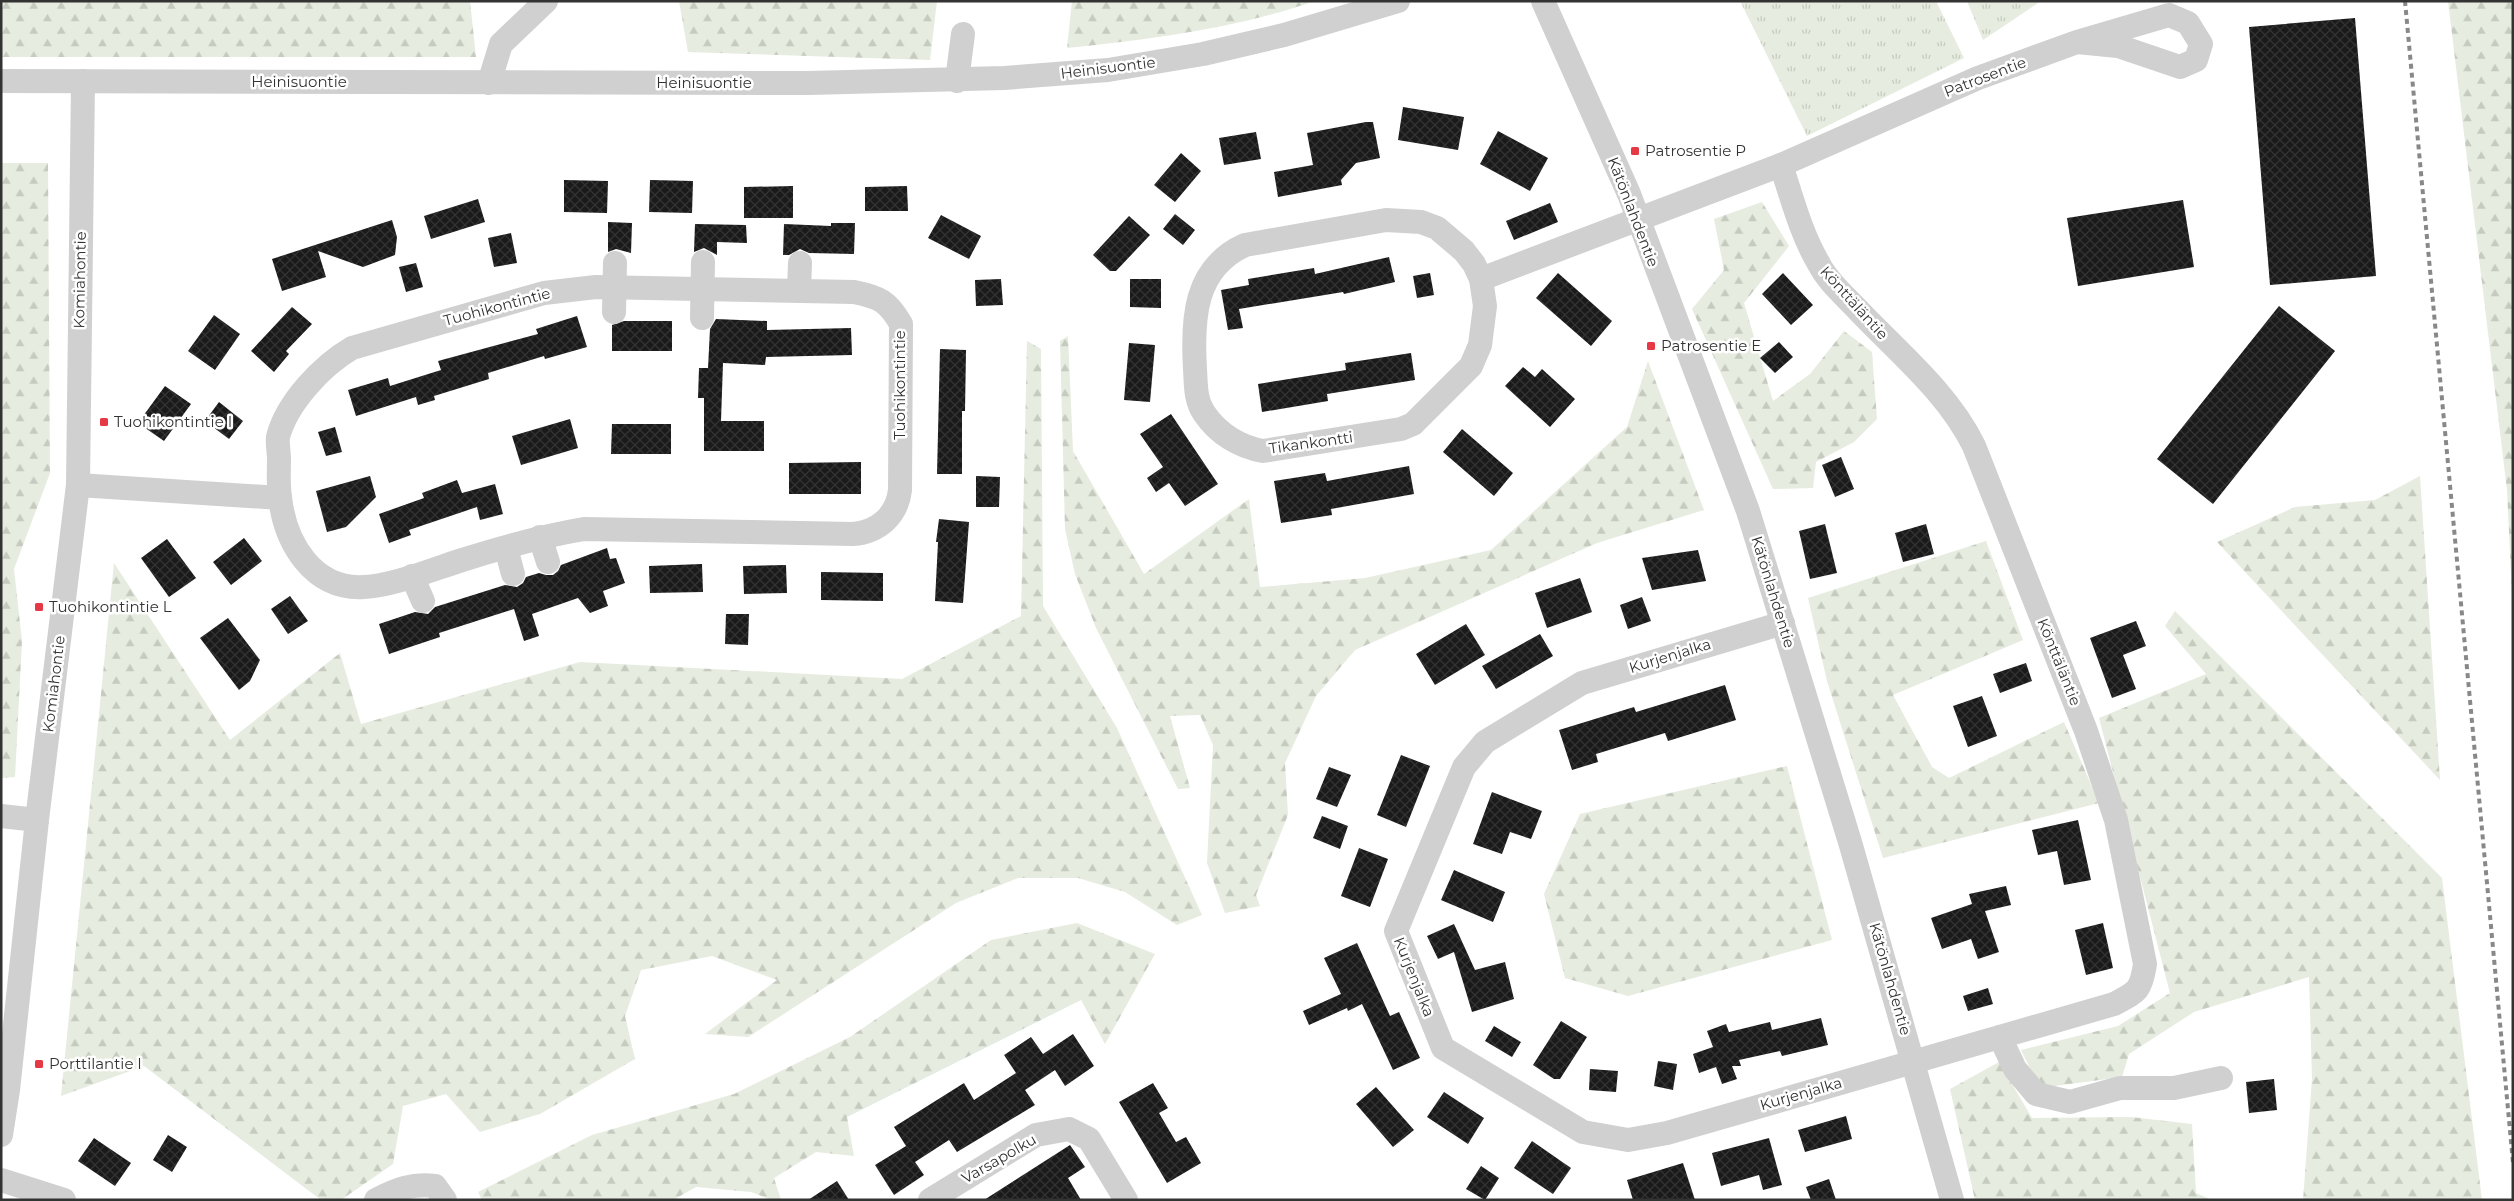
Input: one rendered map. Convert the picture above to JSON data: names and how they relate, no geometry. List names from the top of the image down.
{
  "streets": {
    "street": [
      "Heinisuontie",
      "Patrosentie",
      "Kätönlahdentie",
      "Komiahontie",
      "Könttäläntie",
      "Tuohikontintie",
      "Tikankontti",
      "Kurjenjalka",
      "Varsapolku"
    ]
  },
  "crossings": [
    ["Heinisuontie", "Komiahontie"],
    ["Patrosentie", "Kätönlahdentie"],
    ["Patrosentie", "Könttäläntie"],
    ["Kätönlahdentie", "Könttäläntie"],
    ["Kätönlahdentie", "Kurjenjalka"],
    ["Könttäläntie", "Kurjenjalka"]
  ],
  "places": {
    "transit": [
      "Patrosentie P",
      "Patrosentie E",
      "Tuohikontintie I",
      "Tuohikontintie L",
      "Porttilantie I"
    ]
  }
}
